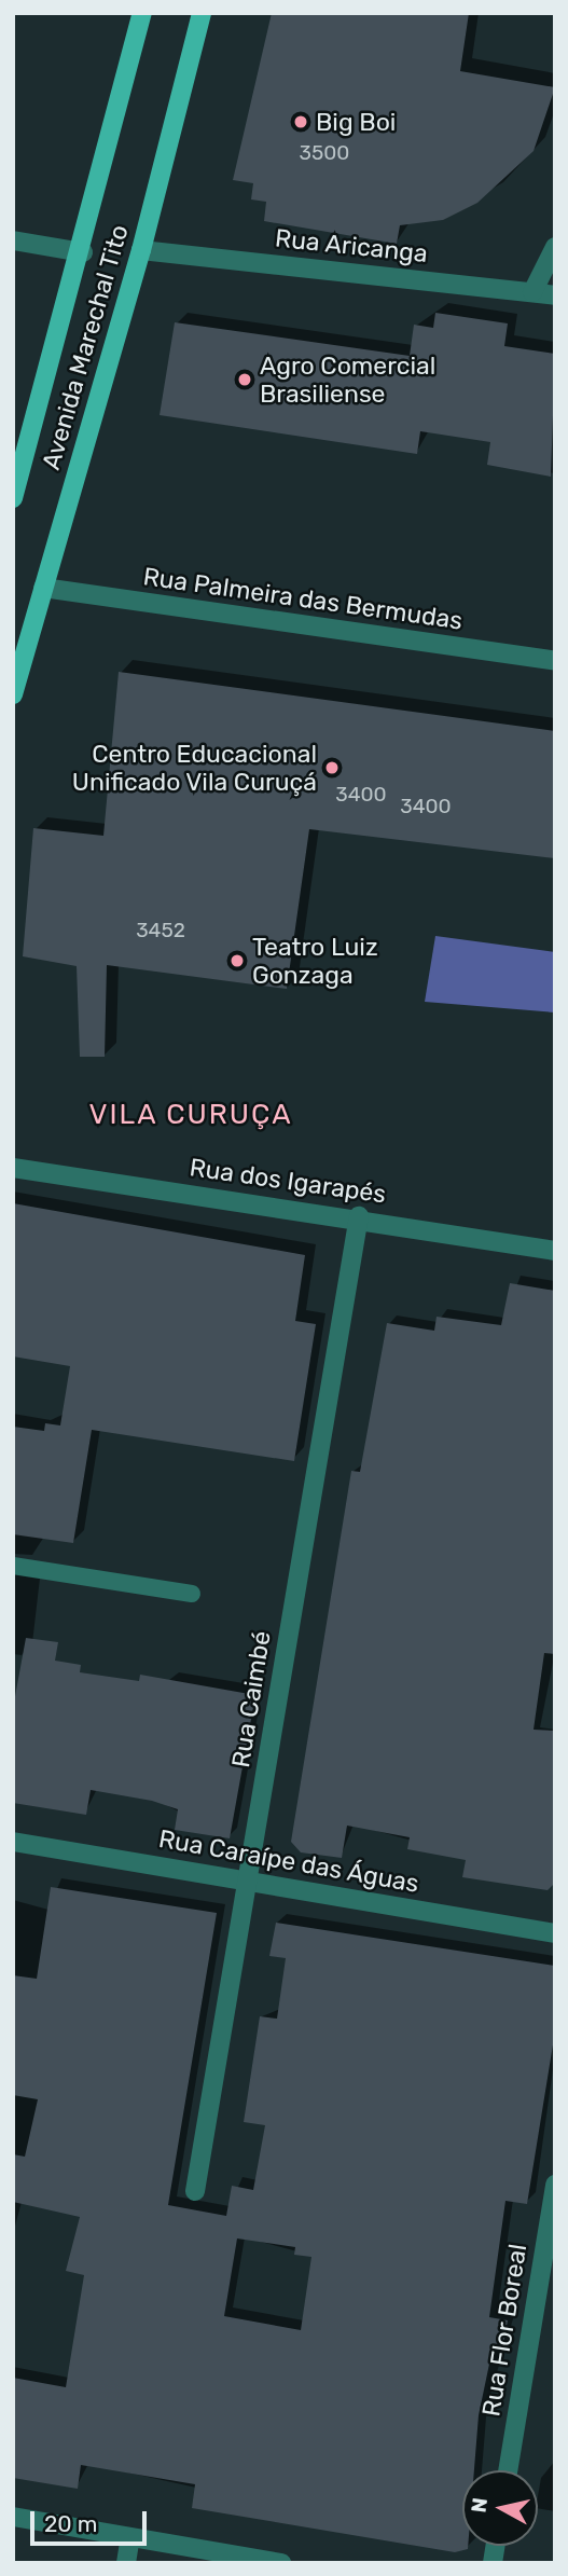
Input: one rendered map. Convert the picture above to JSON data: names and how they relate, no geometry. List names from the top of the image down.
{
  "streets": {
    "main road": ["Avenida Marechal Tito"],
    "street": [
      "Rua Aricanga",
      "Rua Palmeira das Bermudas",
      "Rua dos Igarapés",
      "Rua Caimbé",
      "Rua Caraípe das Águas",
      "Rua Flor Boreal"
    ]
  },
  "crossings": [
    ["Rua Aricanga", "Avenida Marechal Tito"],
    ["Avenida Marechal Tito", "Rua Palmeira das Bermudas"],
    ["Rua dos Igarapés", "Rua Caimbé"],
    ["Rua Caimbé", "Rua Caraípe das Águas"]
  ],
  "districts": ["VILA CURUÇA"],
  "places": [
    "Big Boi",
    "Agro Comercial Brasiliense",
    "Centro Educacional Unificado Vila Curuçá",
    "Teatro Luiz Gonzaga"
  ],
  "house_numbers": [
    "3500",
    "3400",
    "3400",
    "3452"
  ],
  "scale_bar": "20 m",
  "north": "left"
}
